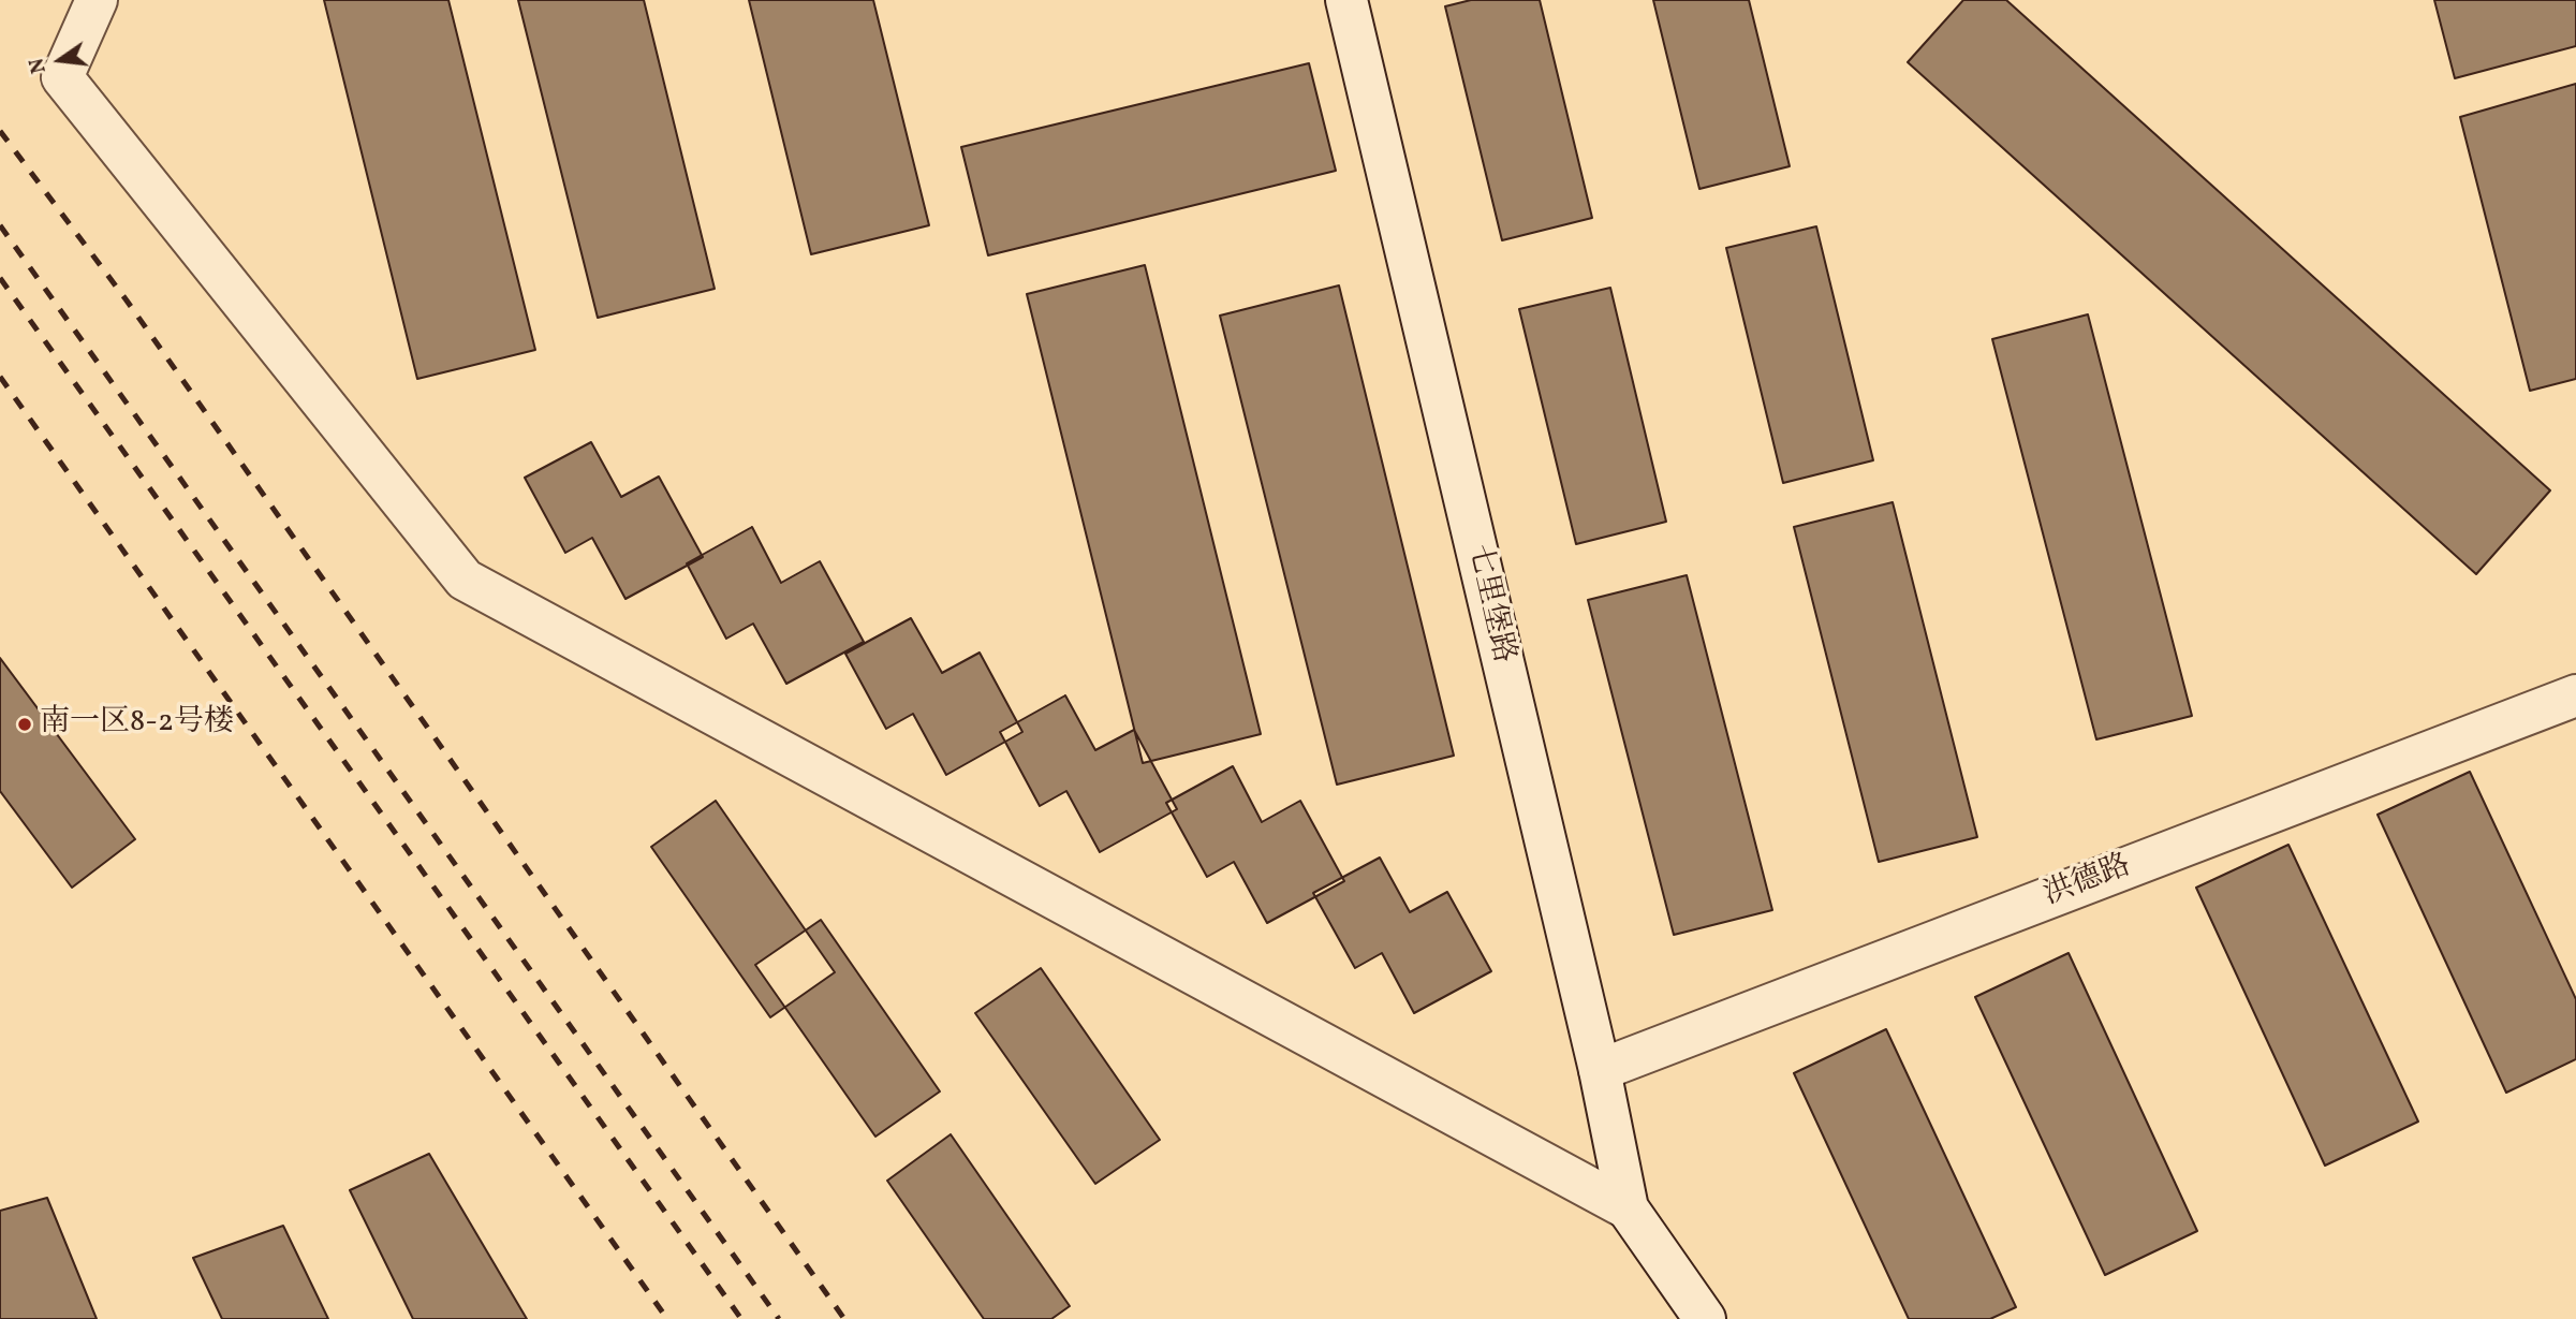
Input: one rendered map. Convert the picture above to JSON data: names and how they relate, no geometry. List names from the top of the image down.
{
  "streets": {
    "street": ["七里堡路", "洪德路"]
  },
  "crossings": [
    ["七里堡路", "洪德路"]
  ],
  "places": ["南一区8-2号楼"],
  "north": "left"
}
